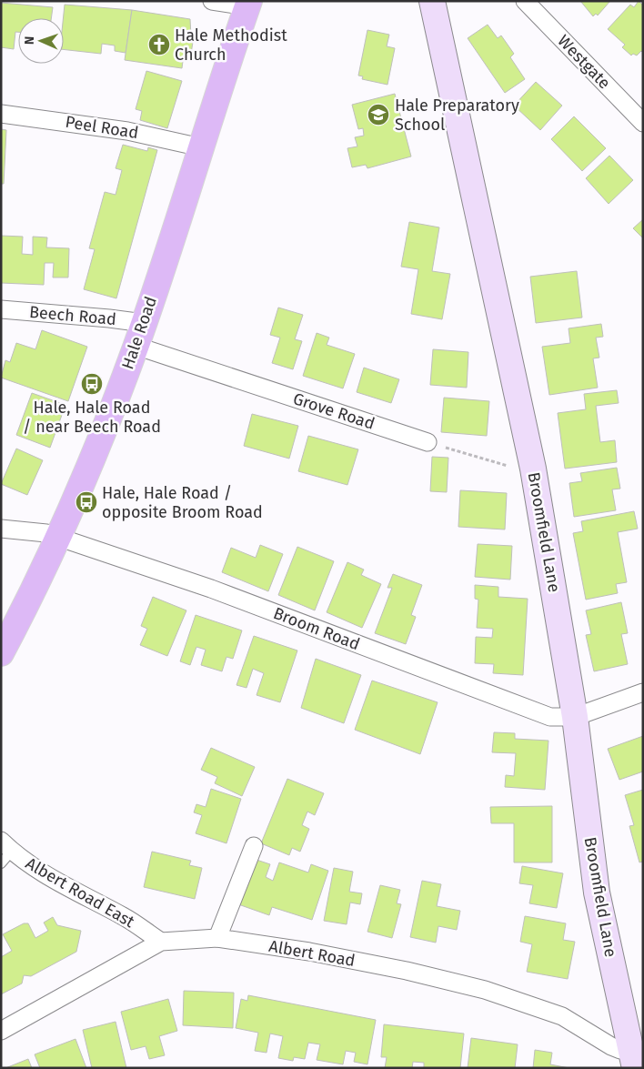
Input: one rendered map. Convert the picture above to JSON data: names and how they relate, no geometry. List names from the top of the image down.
{
  "streets": {
    "main road": ["Hale Road", "Broomfield Lane"],
    "street": [
      "Westgate",
      "Peel Road",
      "Beech Road",
      "Grove Road",
      "Broom Road",
      "Albert Road East",
      "Albert Road"
    ]
  },
  "crossings": [
    ["Peel Road", "Hale Road"],
    ["Beech Road", "Hale Road"],
    ["Beech Road", "Grove Road"],
    ["Hale Road", "Grove Road"],
    ["Hale Road", "Broom Road"],
    ["Broomfield Lane", "Broom Road"],
    ["Broomfield Lane", "Albert Road"],
    ["Albert Road East", "Albert Road"]
  ],
  "places": {
    "church": ["Hale Methodist Church"],
    "school or university": ["Hale Preparatory School"],
    "bus stop": ["Hale, Hale Road / near Beech Road", "Hale, Hale Road / opposite Broom Road"]
  },
  "north": "left"
}
